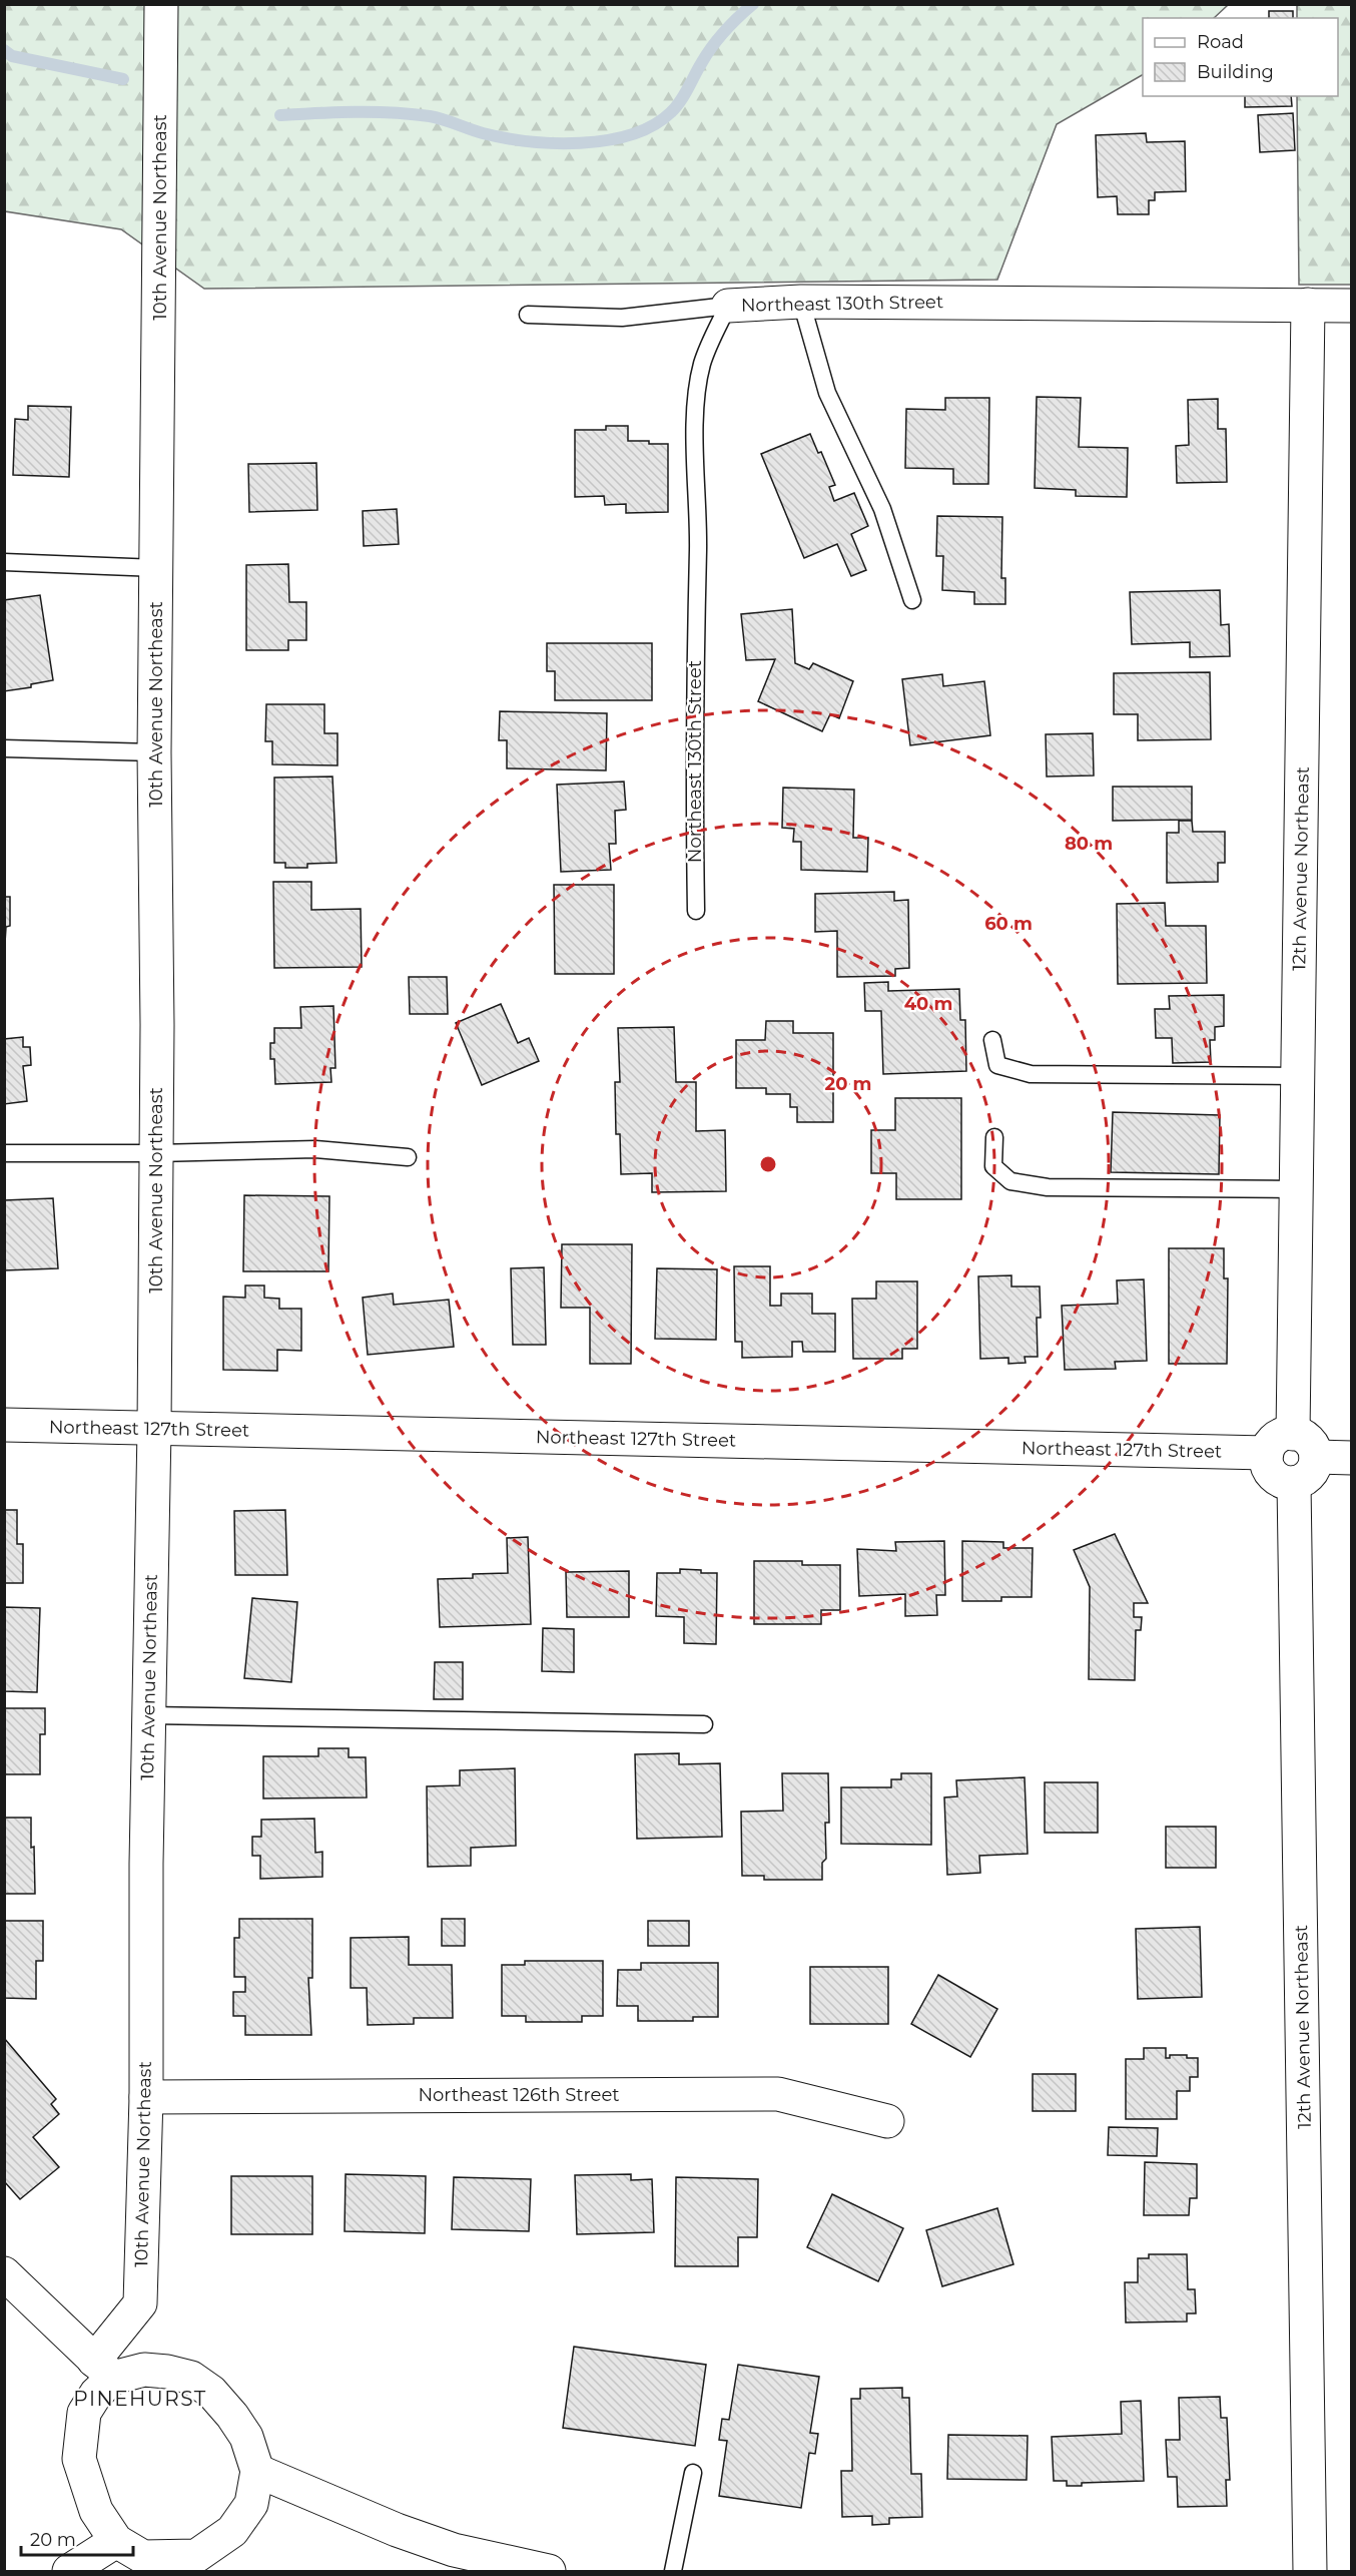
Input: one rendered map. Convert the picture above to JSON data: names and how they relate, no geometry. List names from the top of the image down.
{
  "streets": {
    "street": [
      "10th Avenue Northeast",
      "Northeast 130th Street",
      "12th Avenue Northeast",
      "Northeast 127th Street",
      "Northeast 126th Street"
    ]
  },
  "crossings": [
    ["10th Avenue Northeast", "Northeast 127th Street"],
    ["10th Avenue Northeast", "Northeast 126th Street"],
    ["Northeast 130th Street", "12th Avenue Northeast"],
    ["12th Avenue Northeast", "Northeast 127th Street"]
  ],
  "districts": ["PINEHURST"],
  "legend": ["Road", "Building"],
  "scale_bar": "20 m",
  "rings": [
    "80 m",
    "60 m",
    "40 m",
    "20 m"
  ]
}
